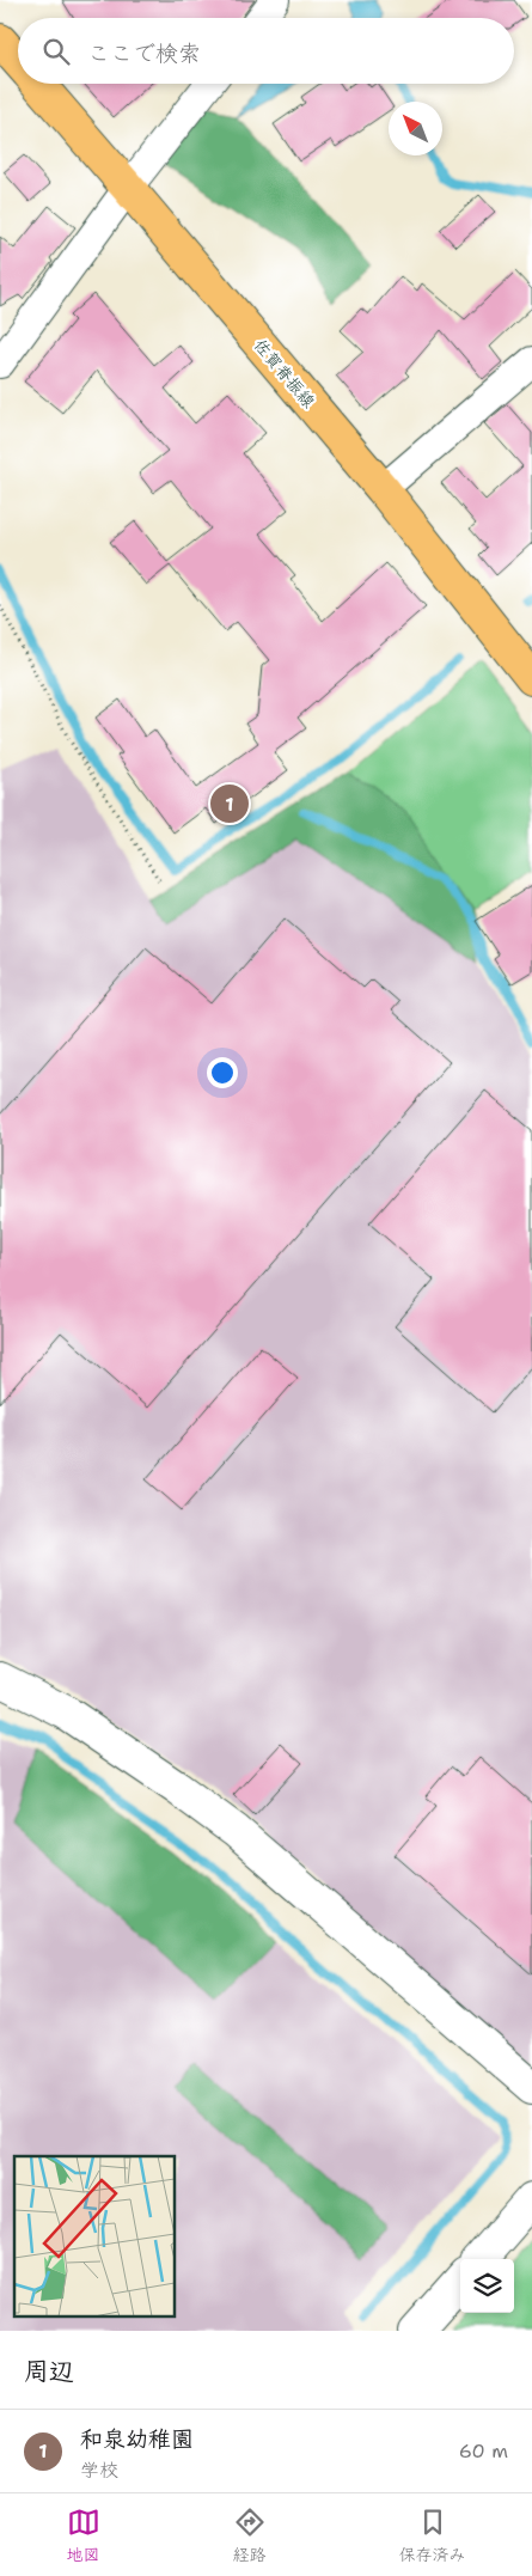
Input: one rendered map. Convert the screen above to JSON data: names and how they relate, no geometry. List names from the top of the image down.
{
  "streets": {
    "main road": ["佐賀脊振線"]
  },
  "north": "top left",
  "page": {
    "search": "ここで検索",
    "pins": "1",
    "heading": "周辺",
    "list": [
      {
        "mark": "1",
        "name": "和泉幼稚園",
        "note": "学校",
        "value": "60 m"
      }
    ],
    "nav": ["地図", "経路", "保存済み"]
  }
}
